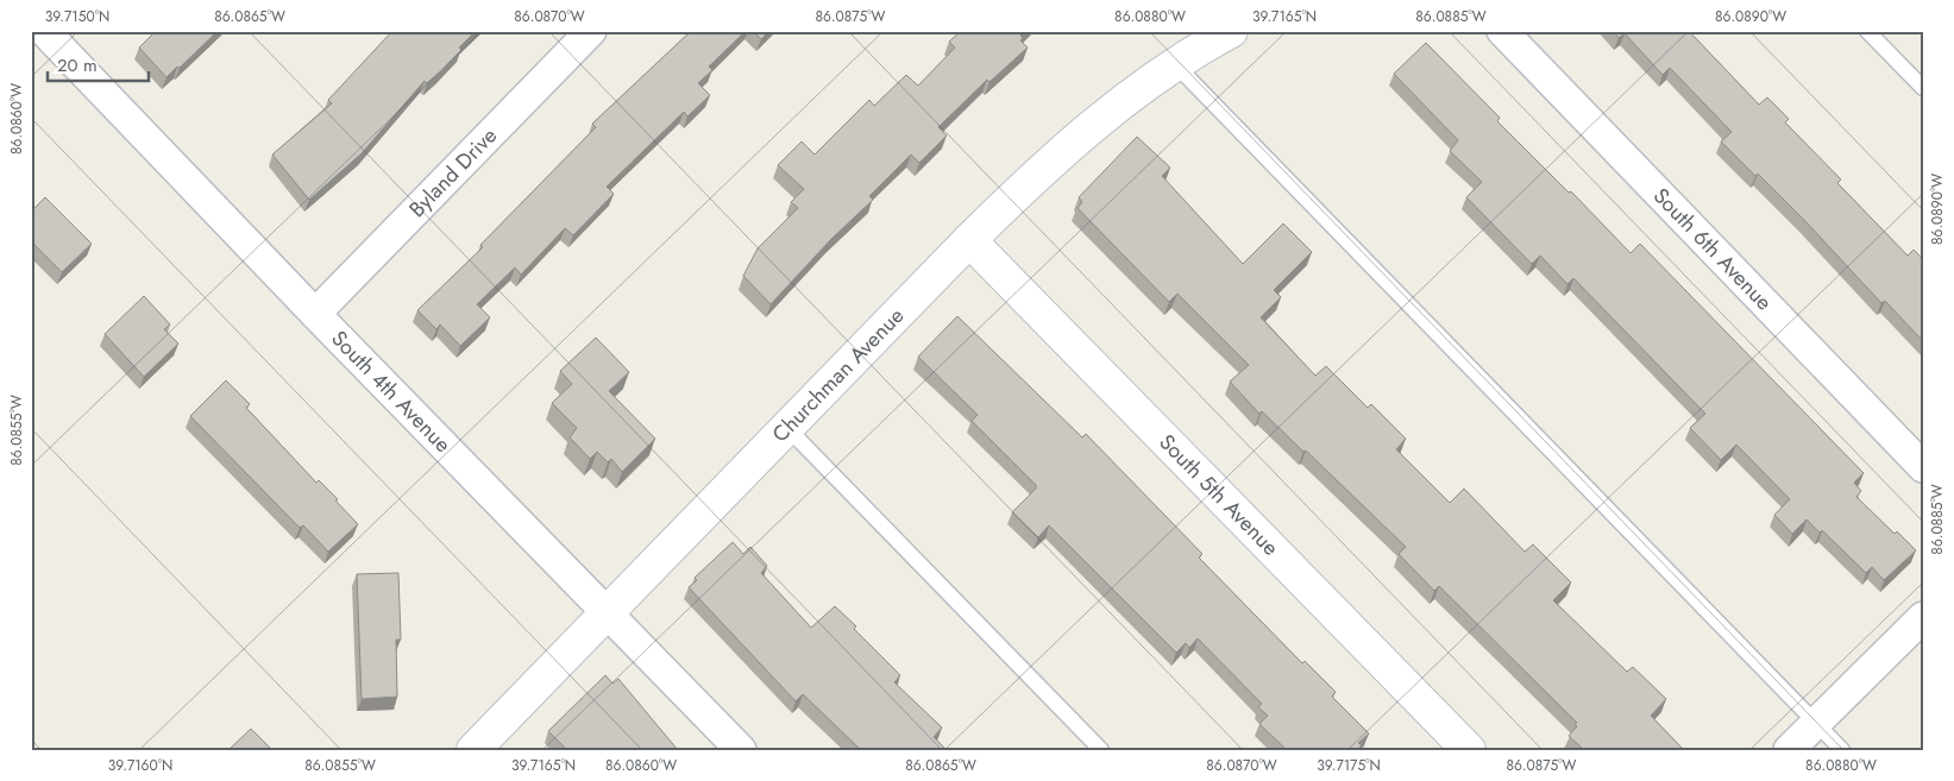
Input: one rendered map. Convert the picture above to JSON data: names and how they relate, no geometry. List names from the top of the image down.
{
  "streets": {
    "street": [
      "Byland Drive",
      "South 6th Avenue",
      "Churchman Avenue",
      "South 4th Avenue",
      "South 5th Avenue"
    ]
  },
  "crossings": [
    ["Byland Drive", "South 4th Avenue"],
    ["Churchman Avenue", "South 4th Avenue"],
    ["Churchman Avenue", "South 5th Avenue"]
  ],
  "scale_bar": "20 m",
  "coordinates": [
    "39.7150°N",
    "86.0865°W",
    "86.0870°W",
    "86.0875°W",
    "86.0880°W",
    "39.7165°N",
    "86.0885°W",
    "86.0890°W",
    "86.0860°W",
    "86.0855°W",
    "39.7160°N",
    "39.7175°N"
  ]
}
